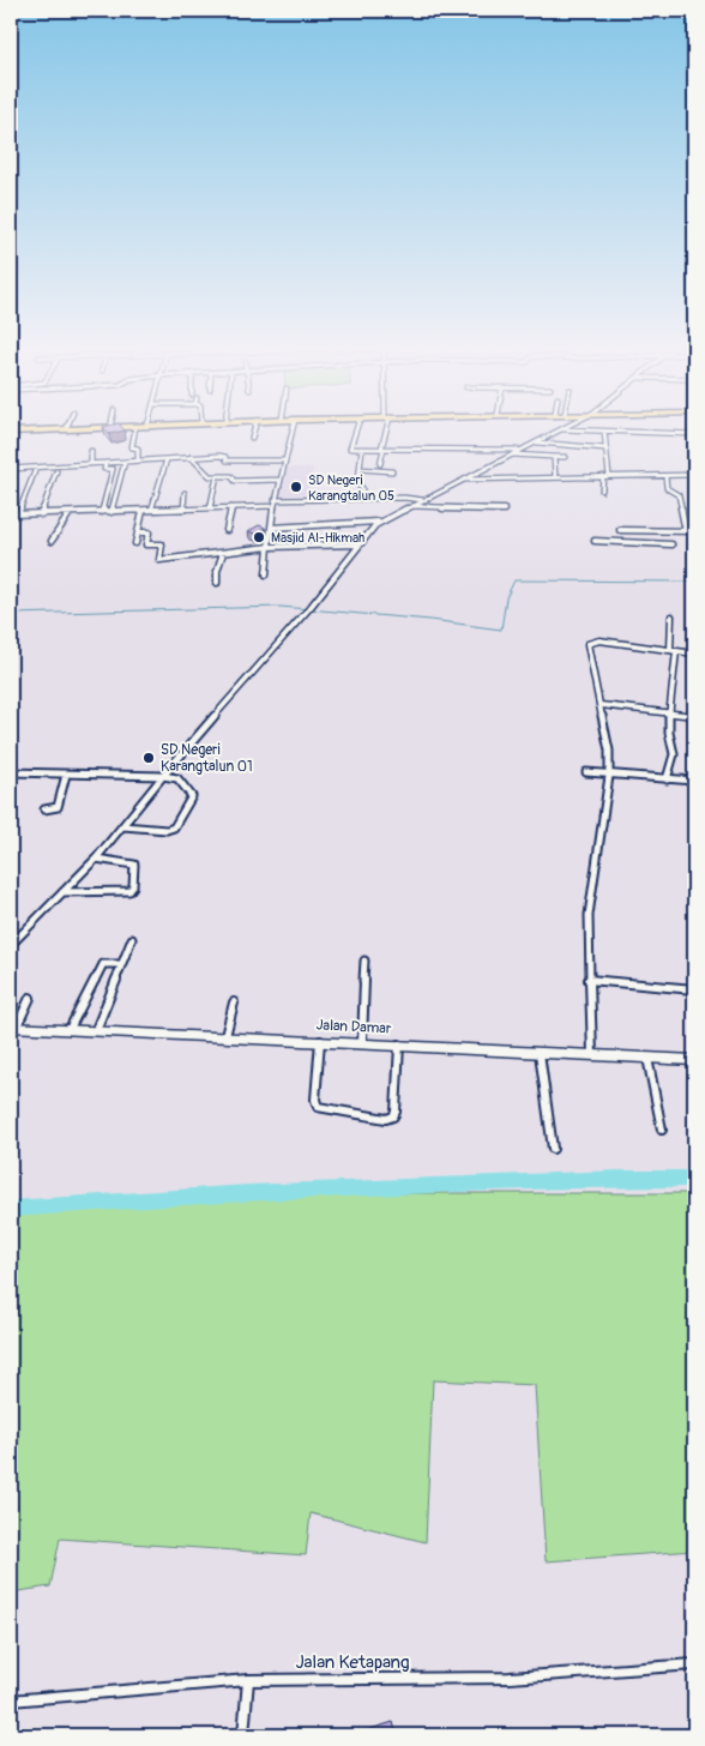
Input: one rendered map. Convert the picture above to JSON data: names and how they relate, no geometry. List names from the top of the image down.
{
  "streets": {
    "street": ["Jalan Damar", "Jalan Ketapang"]
  },
  "places": ["SD Negeri Karangtalun 05", "Masjid Al-Hikmah", "SD Negeri Karangtalun 01"]
}
